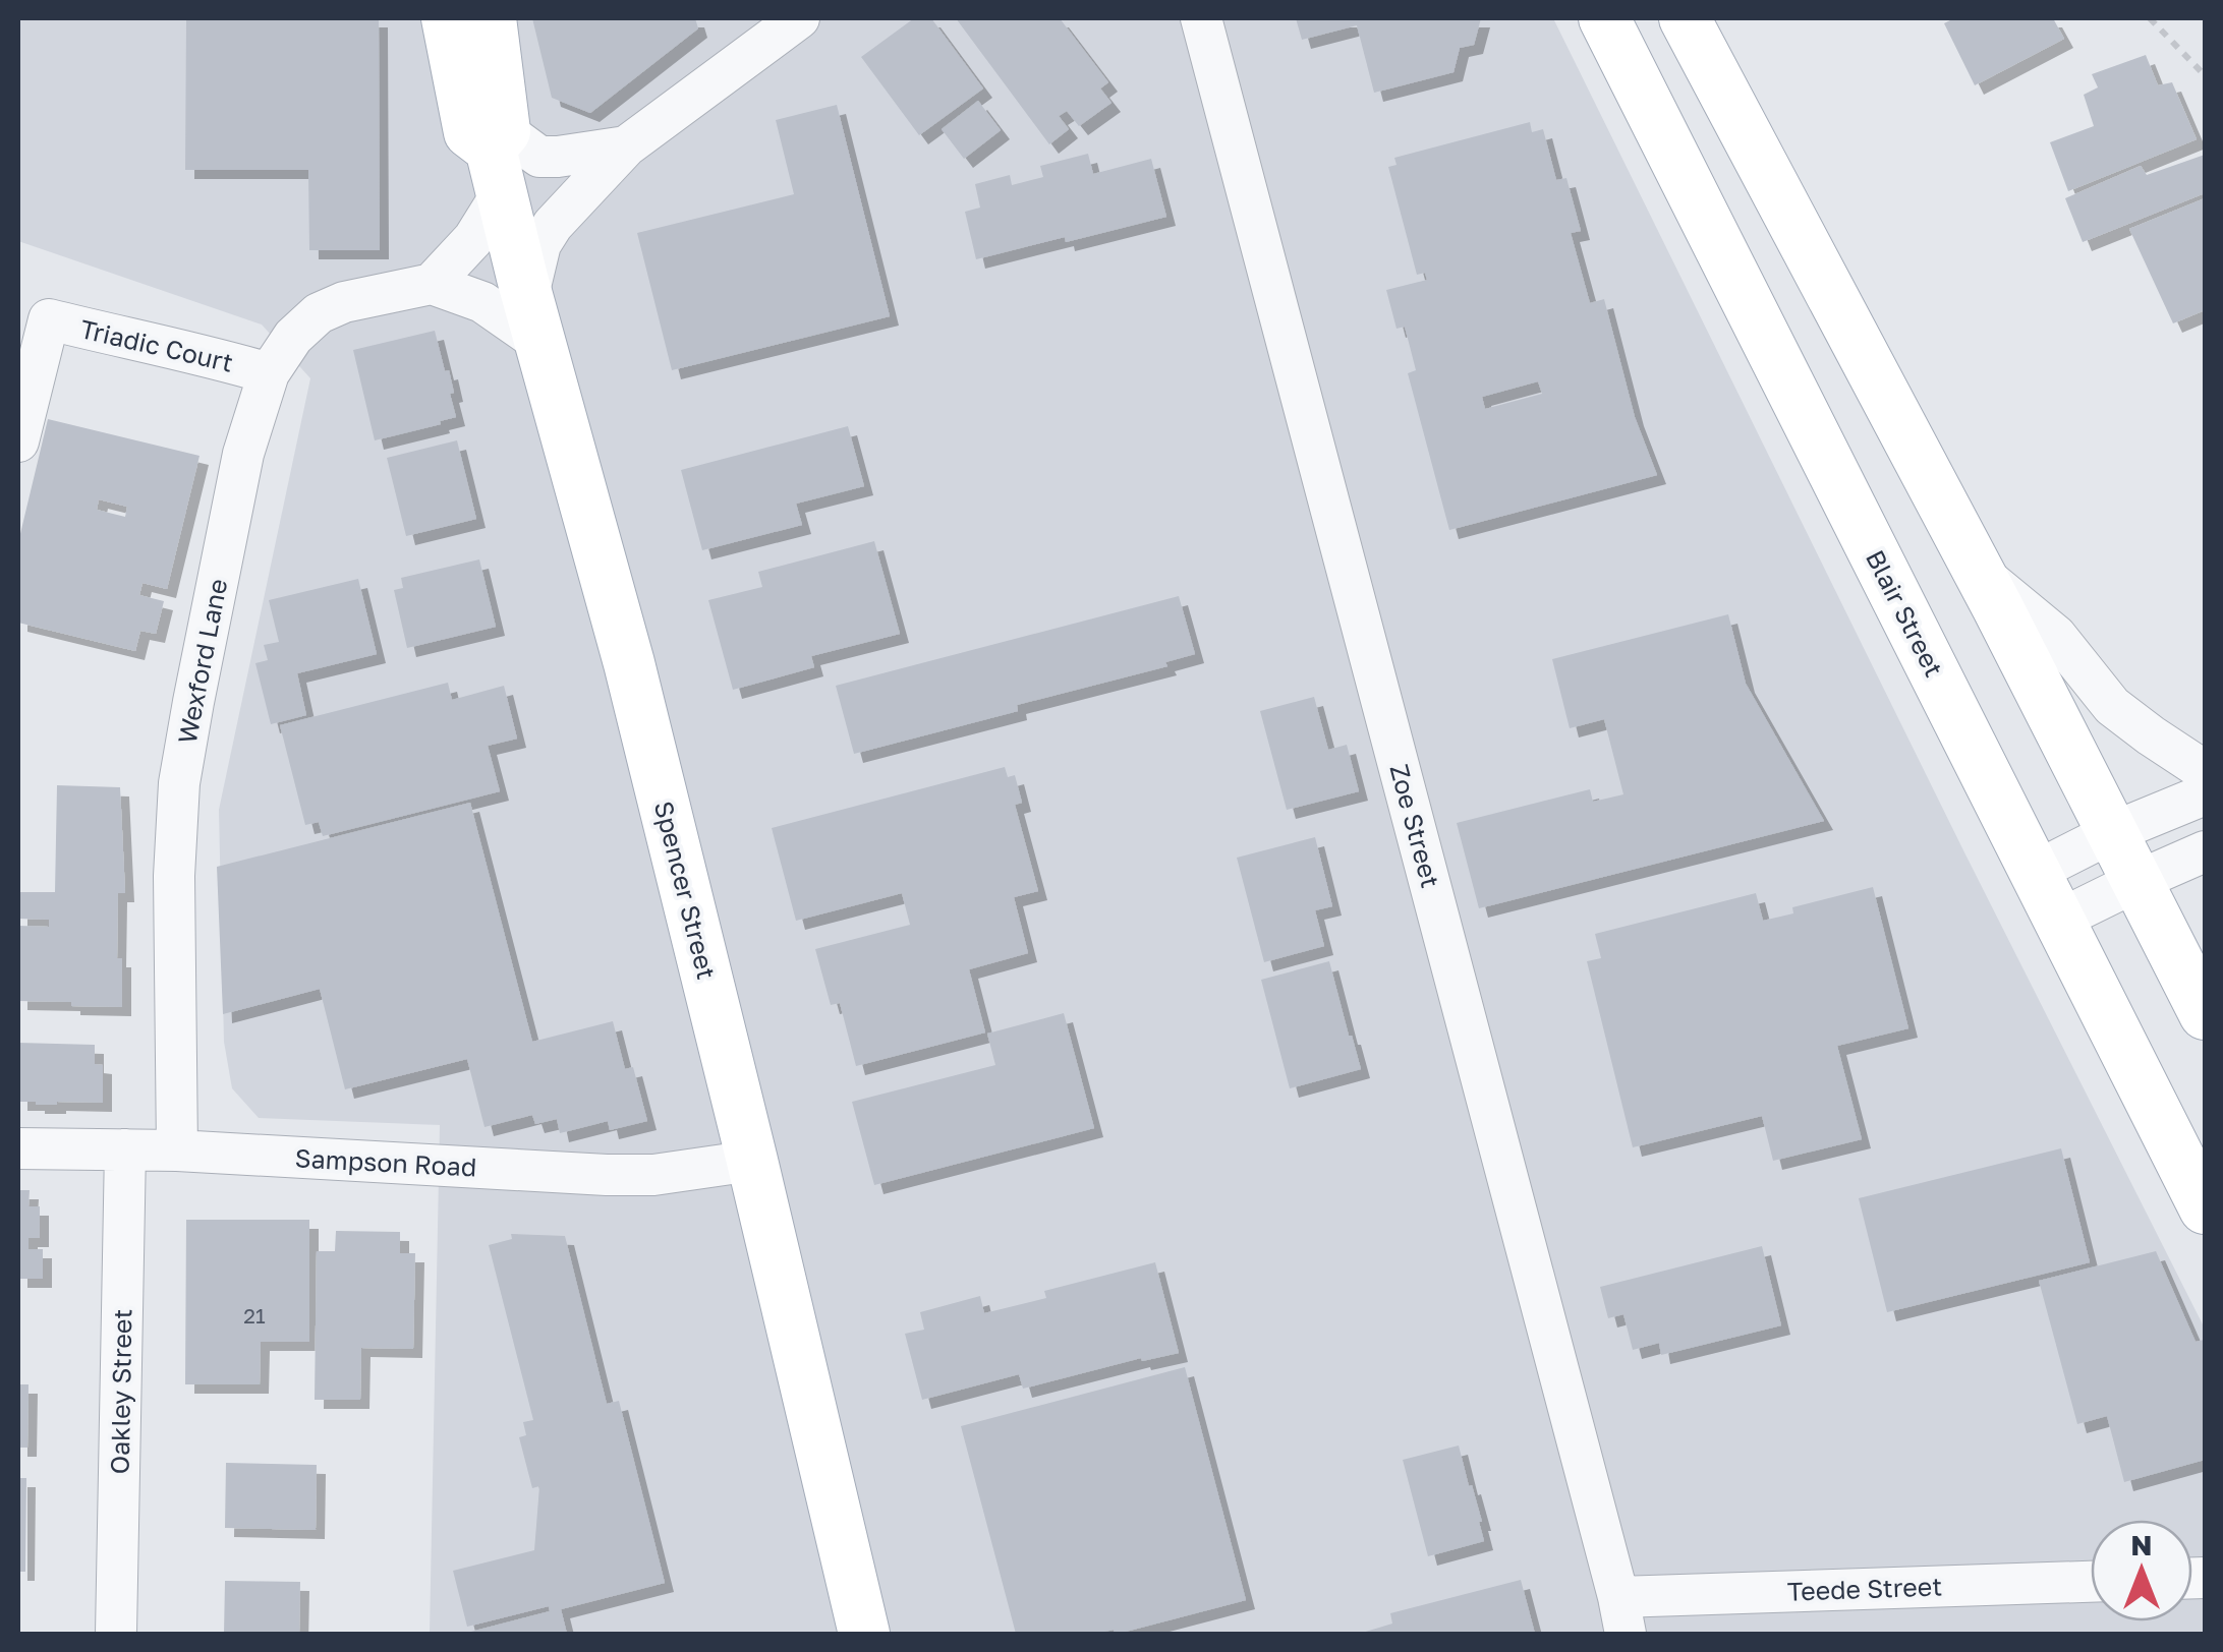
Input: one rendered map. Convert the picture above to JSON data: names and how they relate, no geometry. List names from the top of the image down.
{
  "streets": {
    "main road": ["Blair Street", "Spencer Street"],
    "street": [
      "Triadic Court",
      "Wexford Lane",
      "Zoe Street",
      "Sampson Road",
      "Oakley Street",
      "Teede Street"
    ]
  },
  "crossings": [
    ["Triadic Court", "Wexford Lane"],
    ["Wexford Lane", "Spencer Street"],
    ["Wexford Lane", "Sampson Road"],
    ["Zoe Street", "Teede Street"],
    ["Spencer Street", "Sampson Road"],
    ["Sampson Road", "Oakley Street"]
  ],
  "house_numbers": ["21"],
  "north": "top"
}
